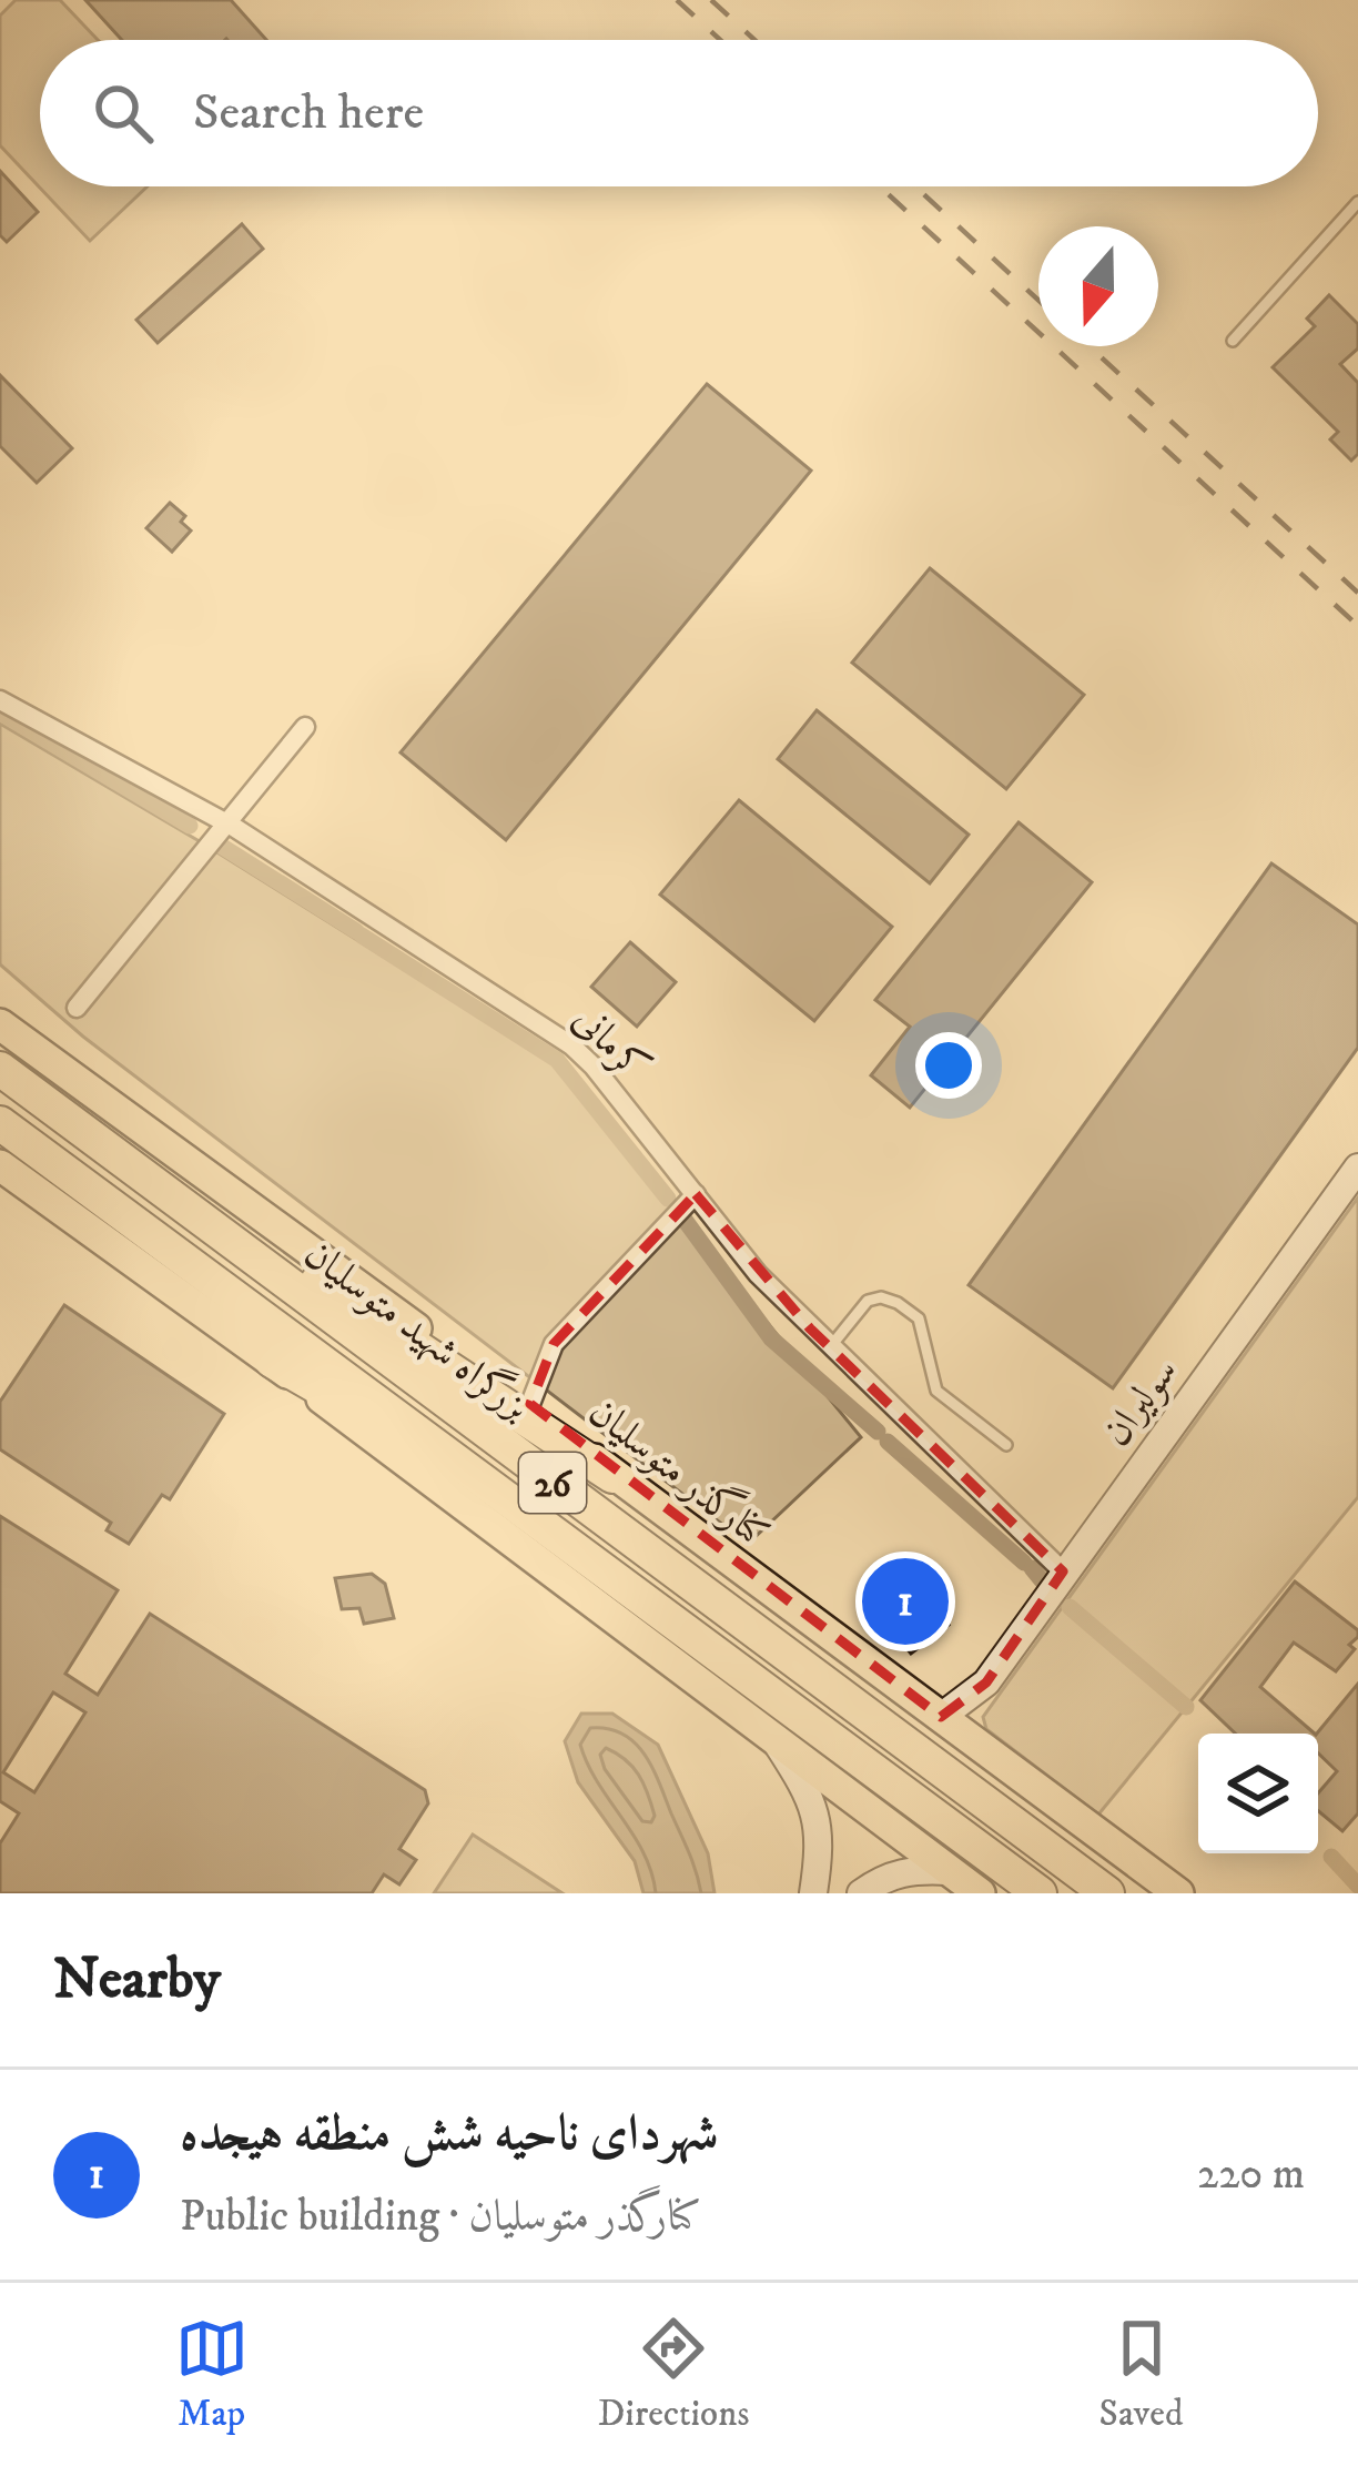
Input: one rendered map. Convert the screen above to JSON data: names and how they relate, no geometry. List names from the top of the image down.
{
  "streets": {
    "highway": ["بزرگراه شهید متوسلیان", "26"],
    "main road": ["سولیران", "کنارگذر متوسلیان"],
    "street": ["کرمانی"]
  },
  "crossings": [
    ["کرمانی", "سولیران"]
  ],
  "north": "bottom",
  "page": {
    "search": "Search here",
    "pins": "1",
    "heading": "Nearby",
    "list": [
      {
        "mark": "1",
        "name": "شهردای ناحیه شش منطقه هیجده",
        "note": "Public building · کنارگذر متوسلیان",
        "value": "220 m"
      }
    ],
    "nav": ["Map", "Directions", "Saved"]
  }
}
